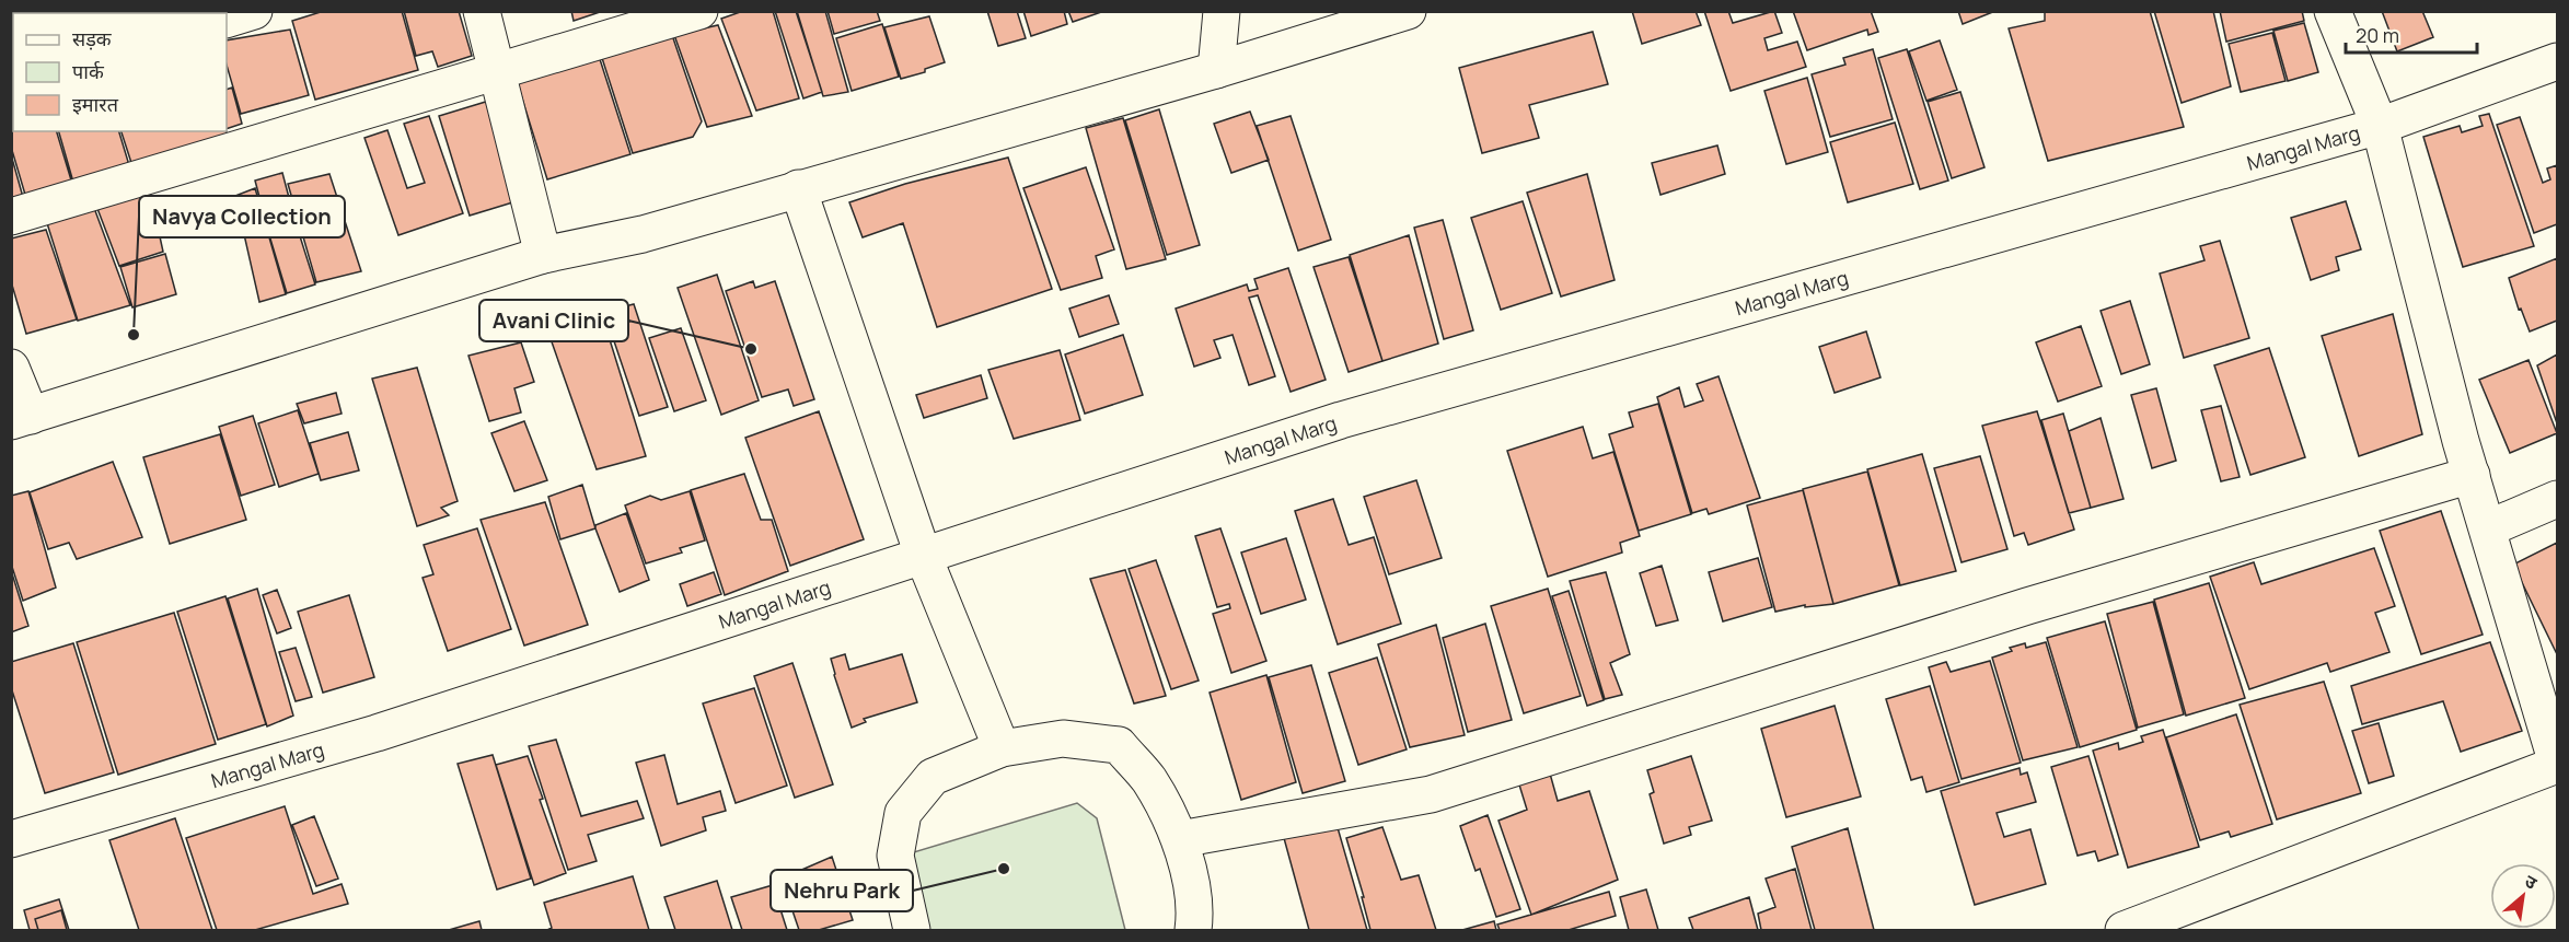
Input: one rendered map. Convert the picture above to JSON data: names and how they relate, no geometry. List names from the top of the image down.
{
  "streets": {
    "street": ["Mangal Marg"]
  },
  "places": ["Navya Collection", "Avani Clinic", "Nehru Park"],
  "legend": ["सड़क", "पार्क", "इमारत"],
  "scale_bar": "20 m",
  "north": "top right"
}
